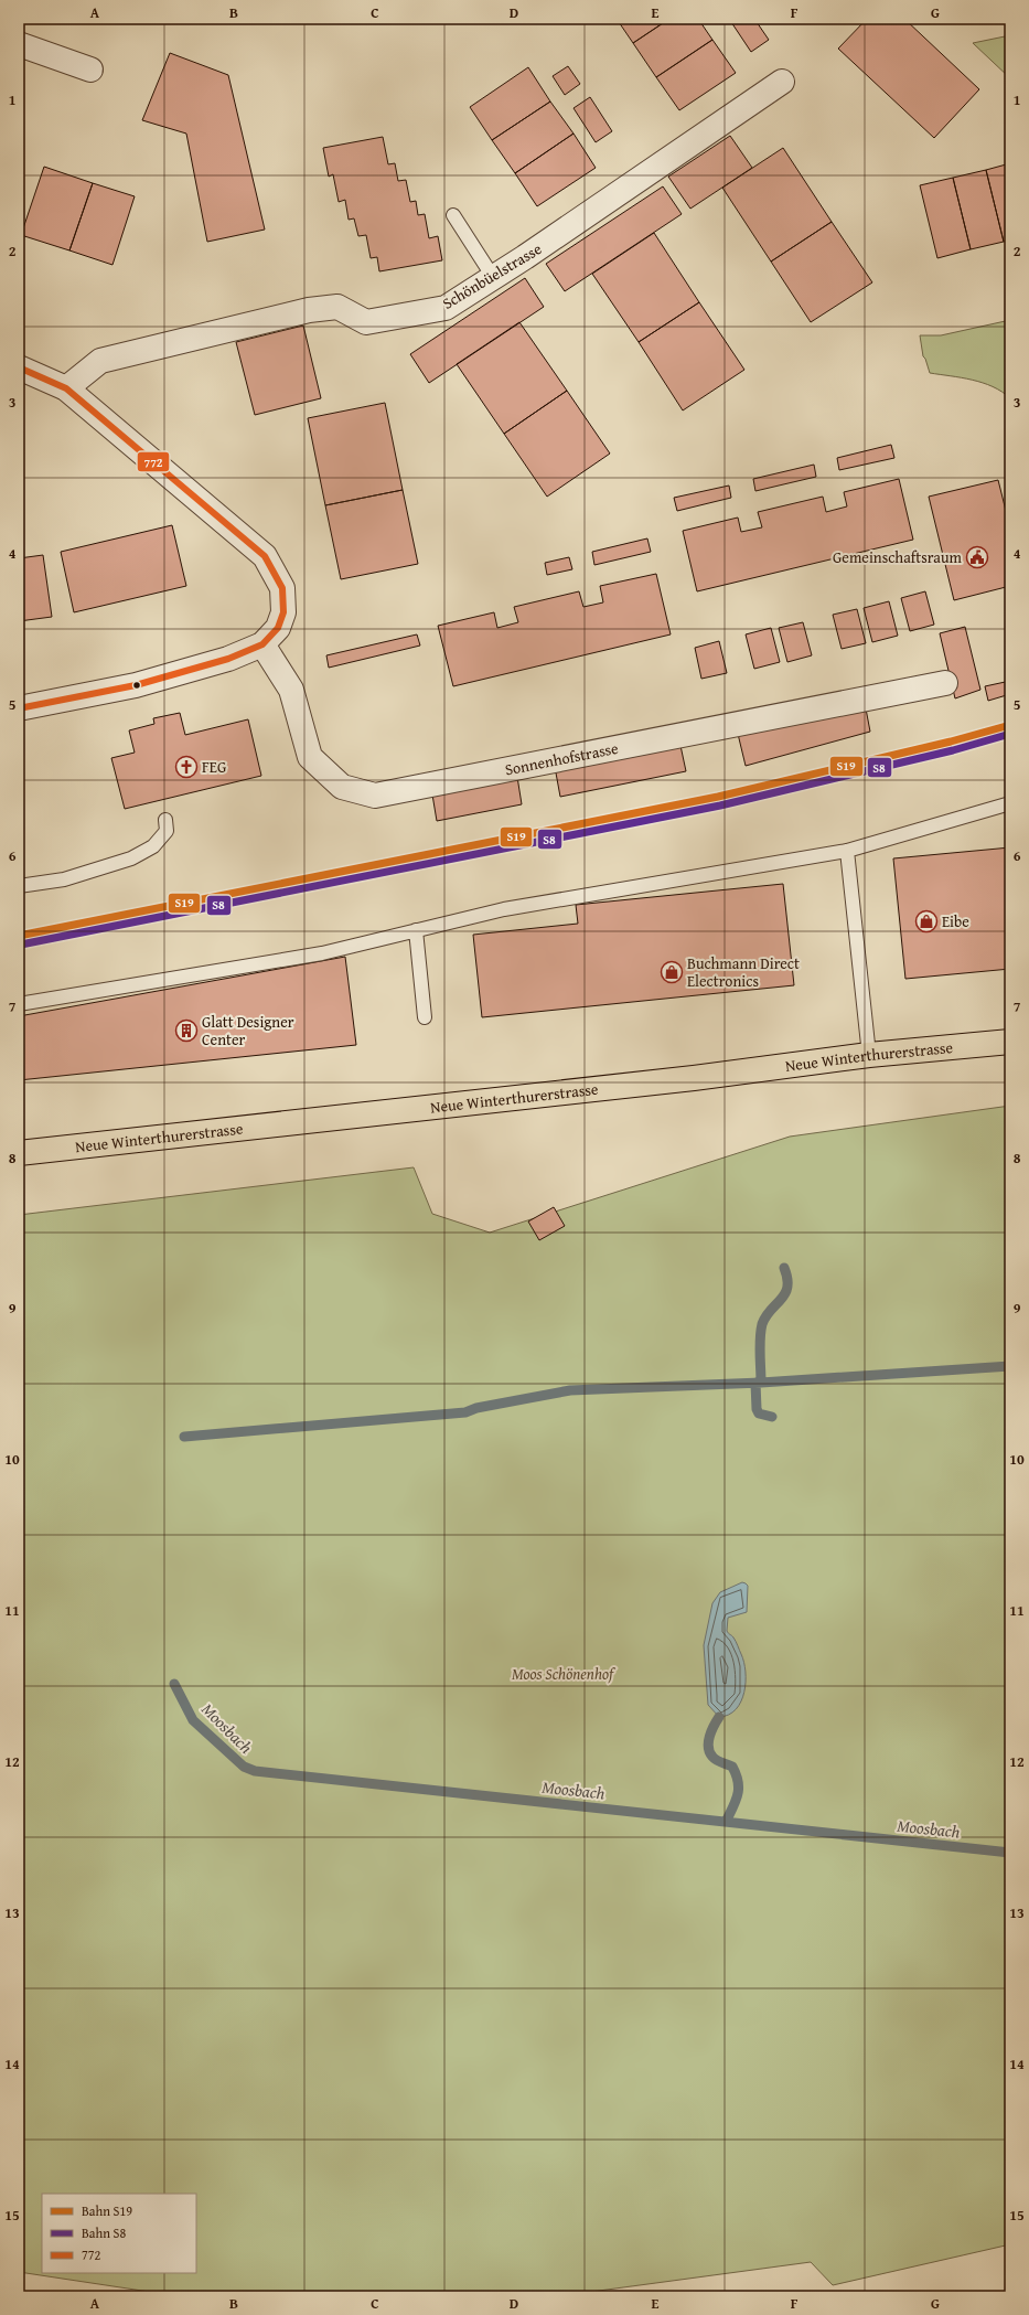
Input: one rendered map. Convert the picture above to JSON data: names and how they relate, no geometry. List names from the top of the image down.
{
  "streets": {
    "main road": ["Neue Winterthurerstrasse"],
    "street": ["Schönbüelstrasse", "Sonnenhofstrasse"]
  },
  "water": ["Moosbach"],
  "parks": ["Moos Schönenhof"],
  "places": {
    "public building": ["Gemeinschaftsraum"],
    "church": ["FEG"],
    "shop": ["Eibe", "Buchmann Direct Electronics"],
    "building": ["Glatt Designer Center"]
  },
  "lines": ["transit line 772", "rail line S19", "rail line S8"],
  "legend": ["Bahn S19", "Bahn S8", "772"],
  "grid": {
    "columns": [
      "A",
      "B",
      "C",
      "D",
      "E",
      "F",
      "G"
    ],
    "rows": [
      "1",
      "2",
      "3",
      "4",
      "5",
      "6",
      "7",
      "8",
      "9",
      "10",
      "11",
      "12",
      "13",
      "14",
      "15"
    ]
  }
}
